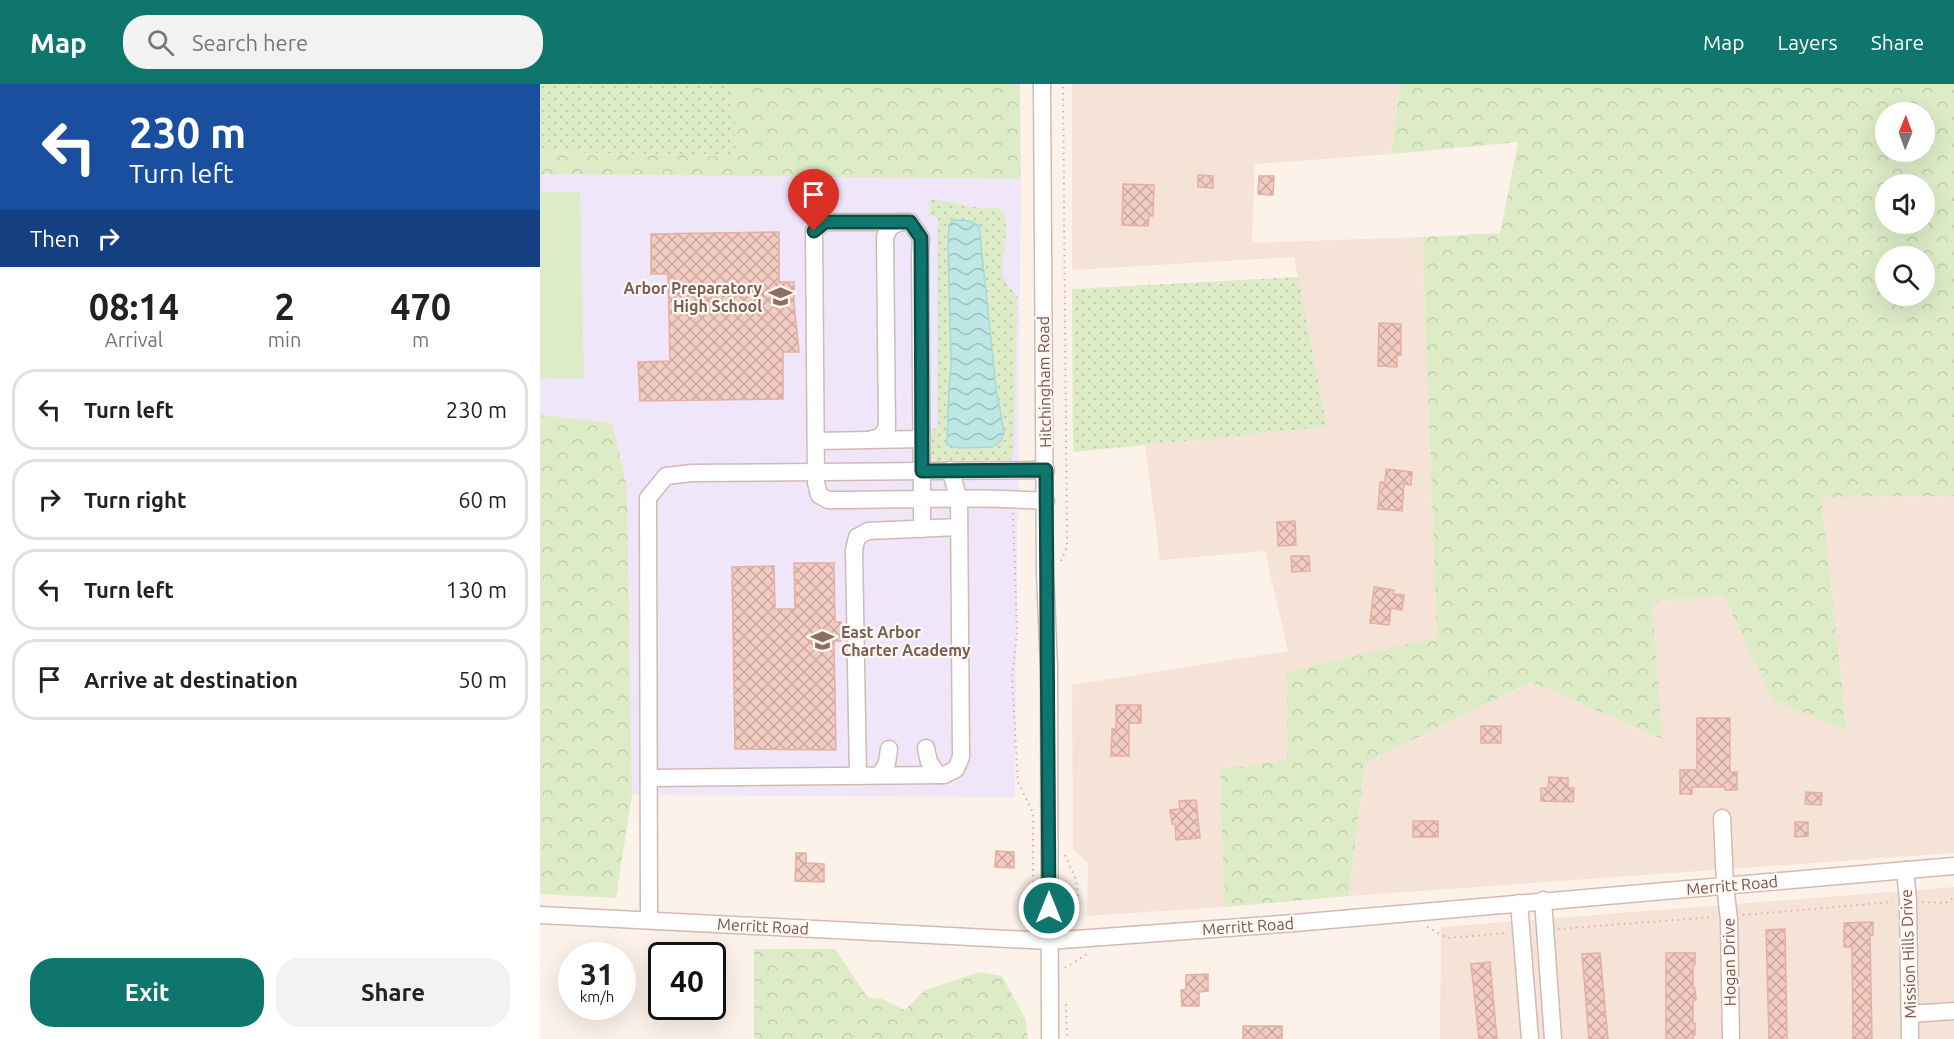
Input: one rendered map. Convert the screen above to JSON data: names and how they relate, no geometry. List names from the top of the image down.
{
  "streets": {
    "street": [
      "Hitchingham Road",
      "Merritt Road",
      "Mission Hills Drive",
      "Hogan Drive"
    ]
  },
  "crossings": [
    ["Hitchingham Road", "Merritt Road"],
    ["Merritt Road", "Mission Hills Drive"],
    ["Merritt Road", "Hogan Drive"]
  ],
  "places": {
    "school or university": ["Arbor Preparatory High School", "East Arbor Charter Academy"]
  },
  "north": "top",
  "page": {
    "header": "Map",
    "search": "Search here",
    "nav": ["Map", "Layers", "Share"],
    "turn": ["230 m", "Turn left"],
    "then": "Then",
    "eta": [
      "08:14",
      "Arrival",
      "2",
      "min",
      "470",
      "m"
    ],
    "list": [
      {
        "name": "Turn left",
        "value": "230 m"
      },
      {
        "name": "Turn right",
        "value": "60 m"
      },
      {
        "name": "Turn left",
        "value": "130 m"
      },
      {
        "name": "Arrive at destination",
        "value": "50 m"
      }
    ],
    "speed": "31 km/h",
    "limit": "40",
    "buttons": ["Exit", "Share"]
  }
}
